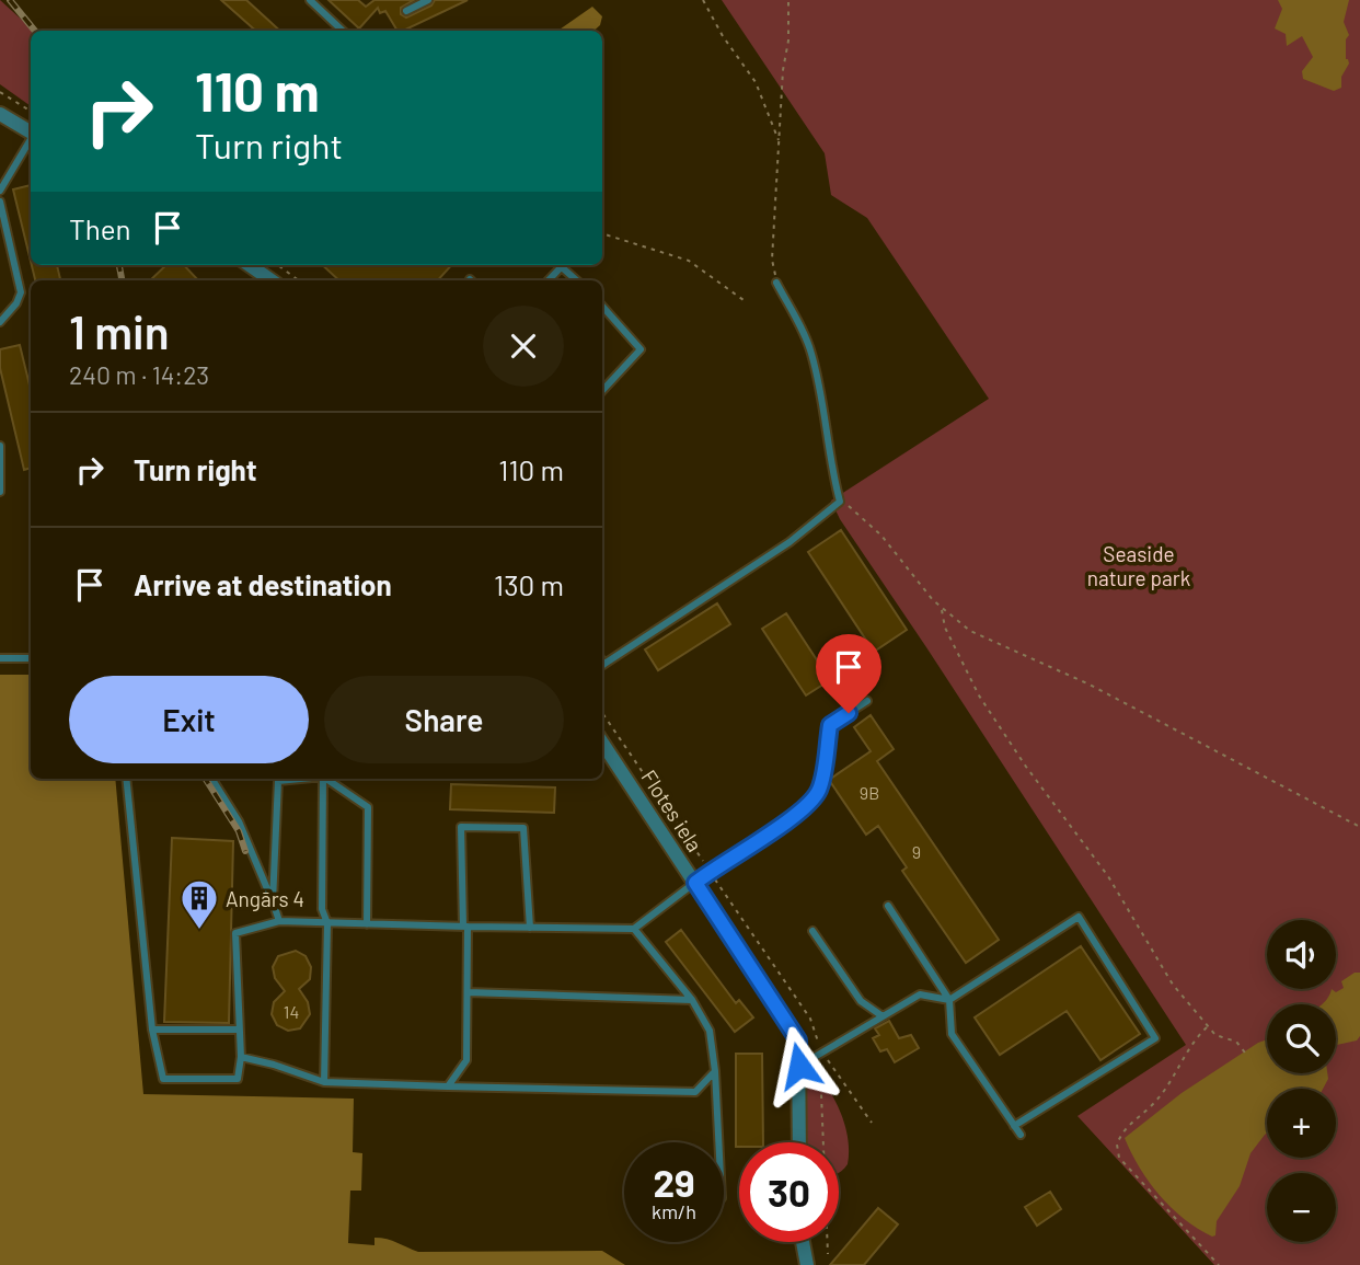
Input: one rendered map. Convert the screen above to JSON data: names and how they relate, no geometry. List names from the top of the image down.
{
  "streets": {
    "street": ["Flotes iela"]
  },
  "parks": ["Seaside nature park"],
  "places": {
    "building": ["Angārs 4"]
  },
  "house_numbers": ["9B", "9", "14"],
  "page": {
    "turn": ["110 m", "Turn right"],
    "then": "Then",
    "heading": ["1 min", "240 m · 14:23"],
    "list": [
      {
        "name": "Turn right",
        "value": "110 m"
      },
      {
        "name": "Arrive at destination",
        "value": "130 m"
      }
    ],
    "buttons": ["Exit", "Share"],
    "map_buttons": ["+", "−"],
    "speed": "29 km/h",
    "limit": "30"
  }
}
